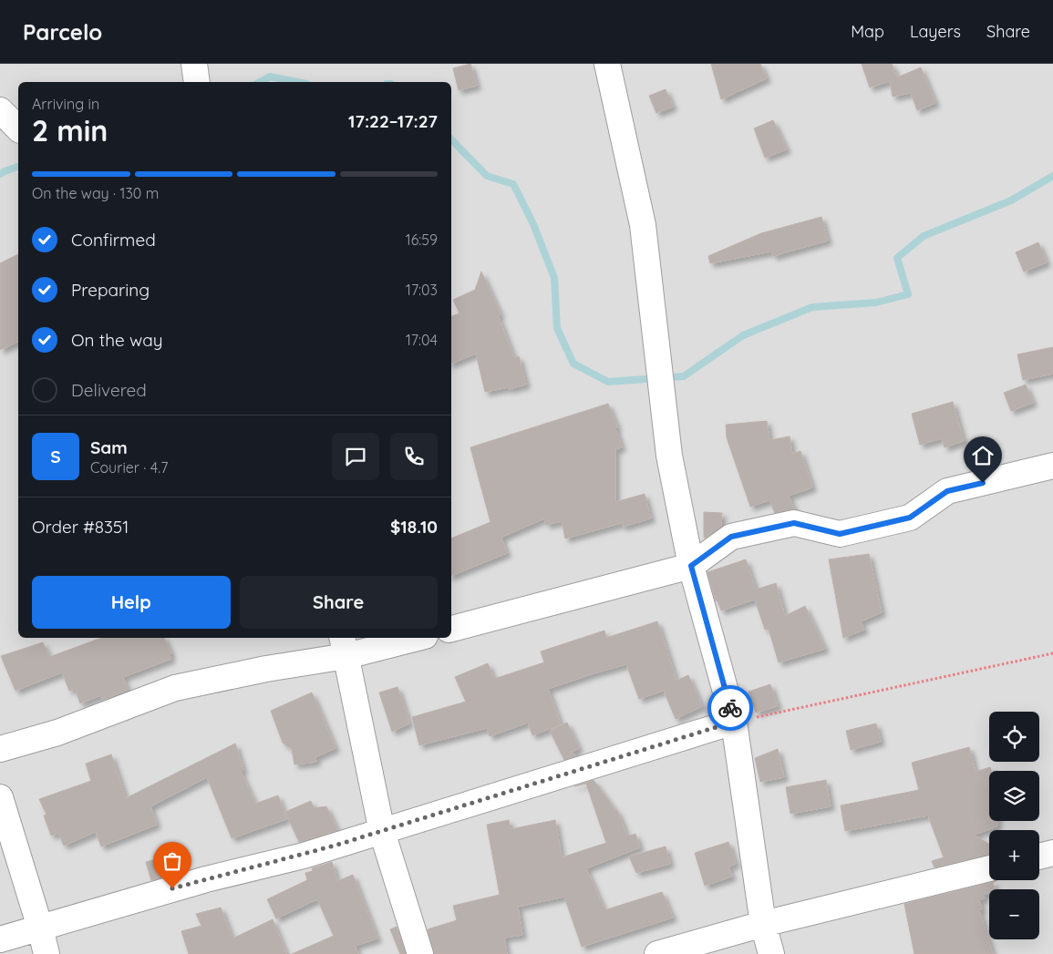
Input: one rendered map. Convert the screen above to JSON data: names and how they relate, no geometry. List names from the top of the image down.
{
  "page": {
    "header": "Parcelo",
    "nav": ["Map", "Layers", "Share"],
    "heading": ["2 min", "Arriving in", "17:22–17:27"],
    "panel": [
      "Sam",
      "Courier · 4.7",
      "Order #8351",
      "$18.10"
    ],
    "bar": "On the way · 130 m",
    "list": [
      ["Confirmed", "16:59"],
      ["Preparing", "17:03"],
      ["On the way", "17:04"],
      "Delivered"
    ],
    "round": "S",
    "buttons": ["Help", "Share"],
    "map_buttons": ["+", "−"]
  }
}
